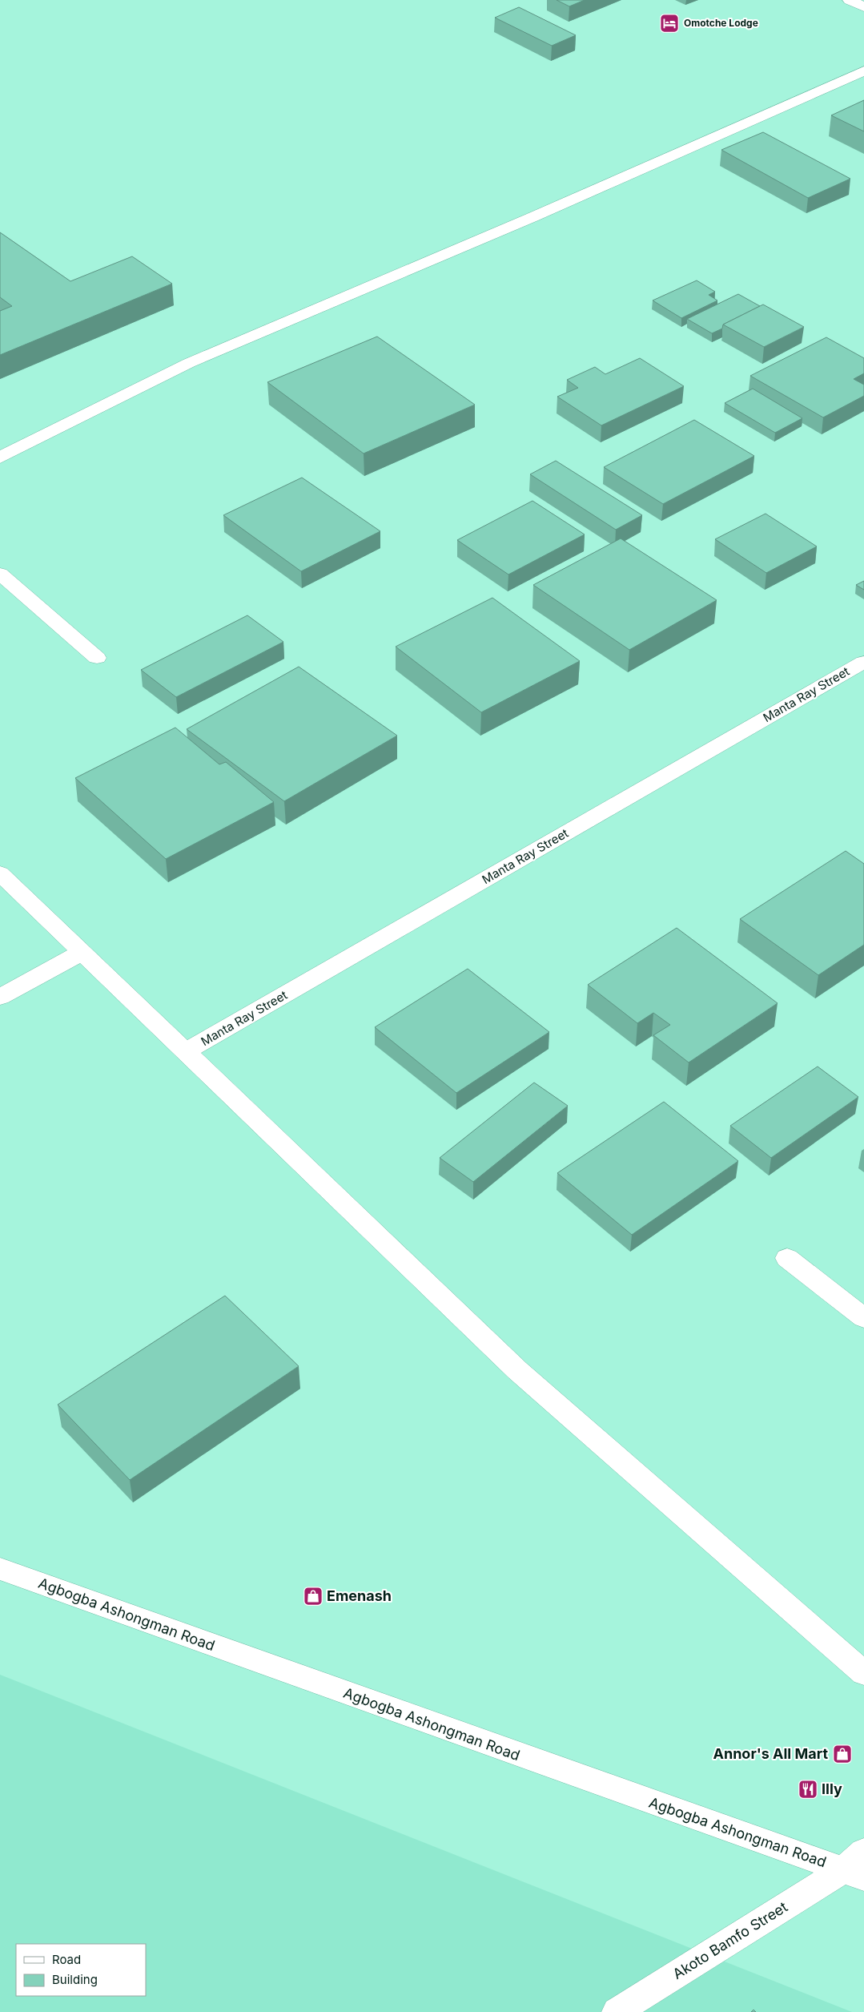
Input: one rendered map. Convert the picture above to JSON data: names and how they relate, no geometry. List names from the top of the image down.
{
  "streets": {
    "street": ["Manta Ray Street", "Agbogba Ashongman Road", "Akoto Bamfo Street"]
  },
  "crossings": [
    ["Agbogba Ashongman Road", "Akoto Bamfo Street"]
  ],
  "places": {
    "hotel": ["Omotche Lodge"],
    "shop": ["Emenash", "Annor's All Mart"],
    "restaurant": ["Illy"]
  },
  "legend": ["Road", "Building"]
}
